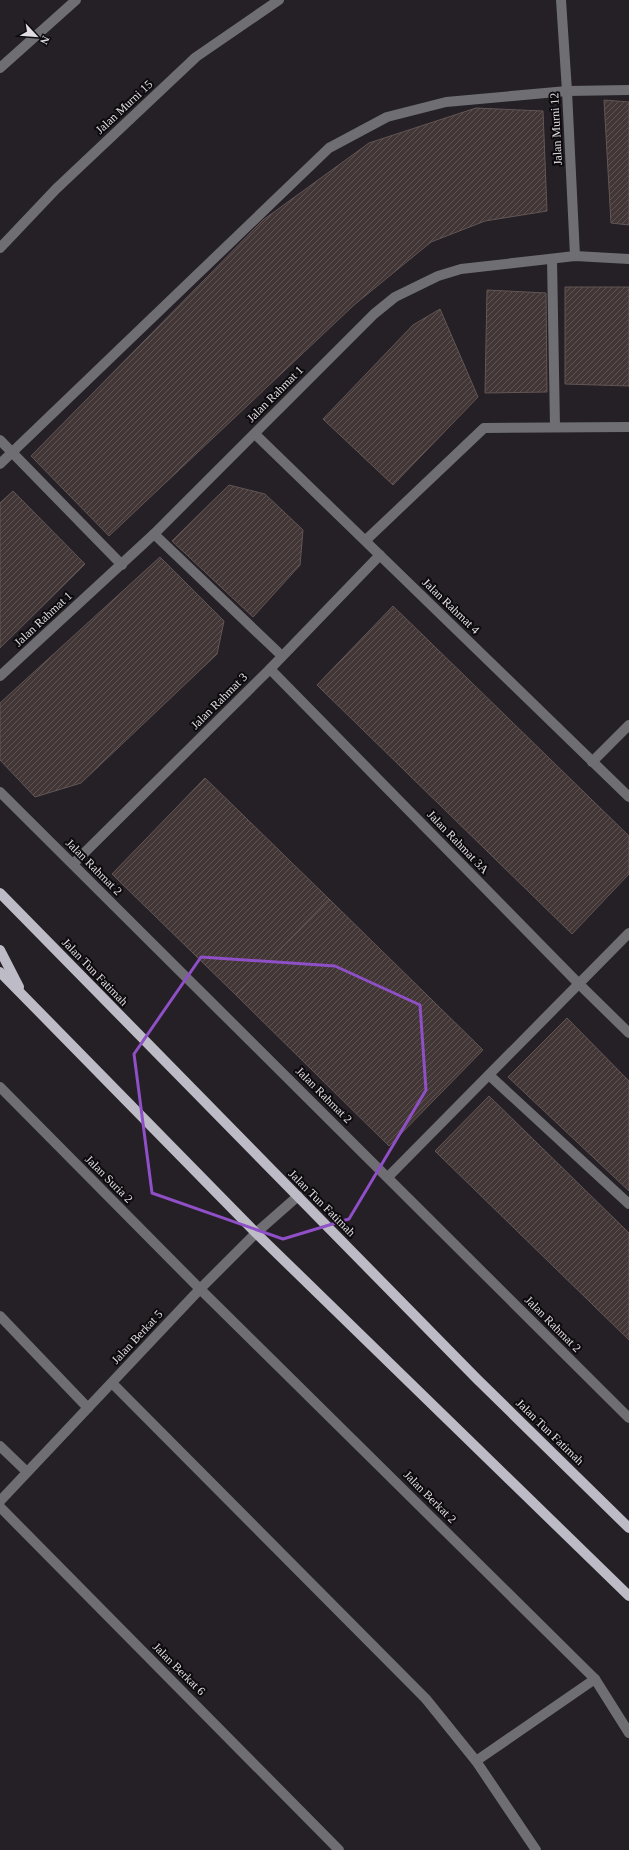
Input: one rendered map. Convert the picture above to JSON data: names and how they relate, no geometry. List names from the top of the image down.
{
  "streets": {
    "main road": ["Jalan Tun Fatimah"],
    "street": [
      "Jalan Murni 15",
      "Jalan Murni 12",
      "Jalan Rahmat 1",
      "Jalan Rahmat 4",
      "Jalan Rahmat 3",
      "Jalan Rahmat 3A",
      "Jalan Rahmat 2",
      "Jalan Suria 2",
      "Jalan Berkat 5",
      "Jalan Berkat 2",
      "Jalan Berkat 6"
    ]
  },
  "crossings": [
    ["Jalan Murni 12", "Jalan Rahmat 1"],
    ["Jalan Rahmat 1", "Jalan Rahmat 4"],
    ["Jalan Rahmat 4", "Jalan Rahmat 3"],
    ["Jalan Rahmat 3", "Jalan Rahmat 3A"],
    ["Jalan Rahmat 3", "Jalan Rahmat 2"],
    ["Jalan Tun Fatimah", "Jalan Berkat 5"],
    ["Jalan Suria 2", "Jalan Berkat 5"],
    ["Jalan Suria 2", "Jalan Berkat 2"],
    ["Jalan Berkat 5", "Jalan Berkat 2"]
  ],
  "north": "bottom right"
}
